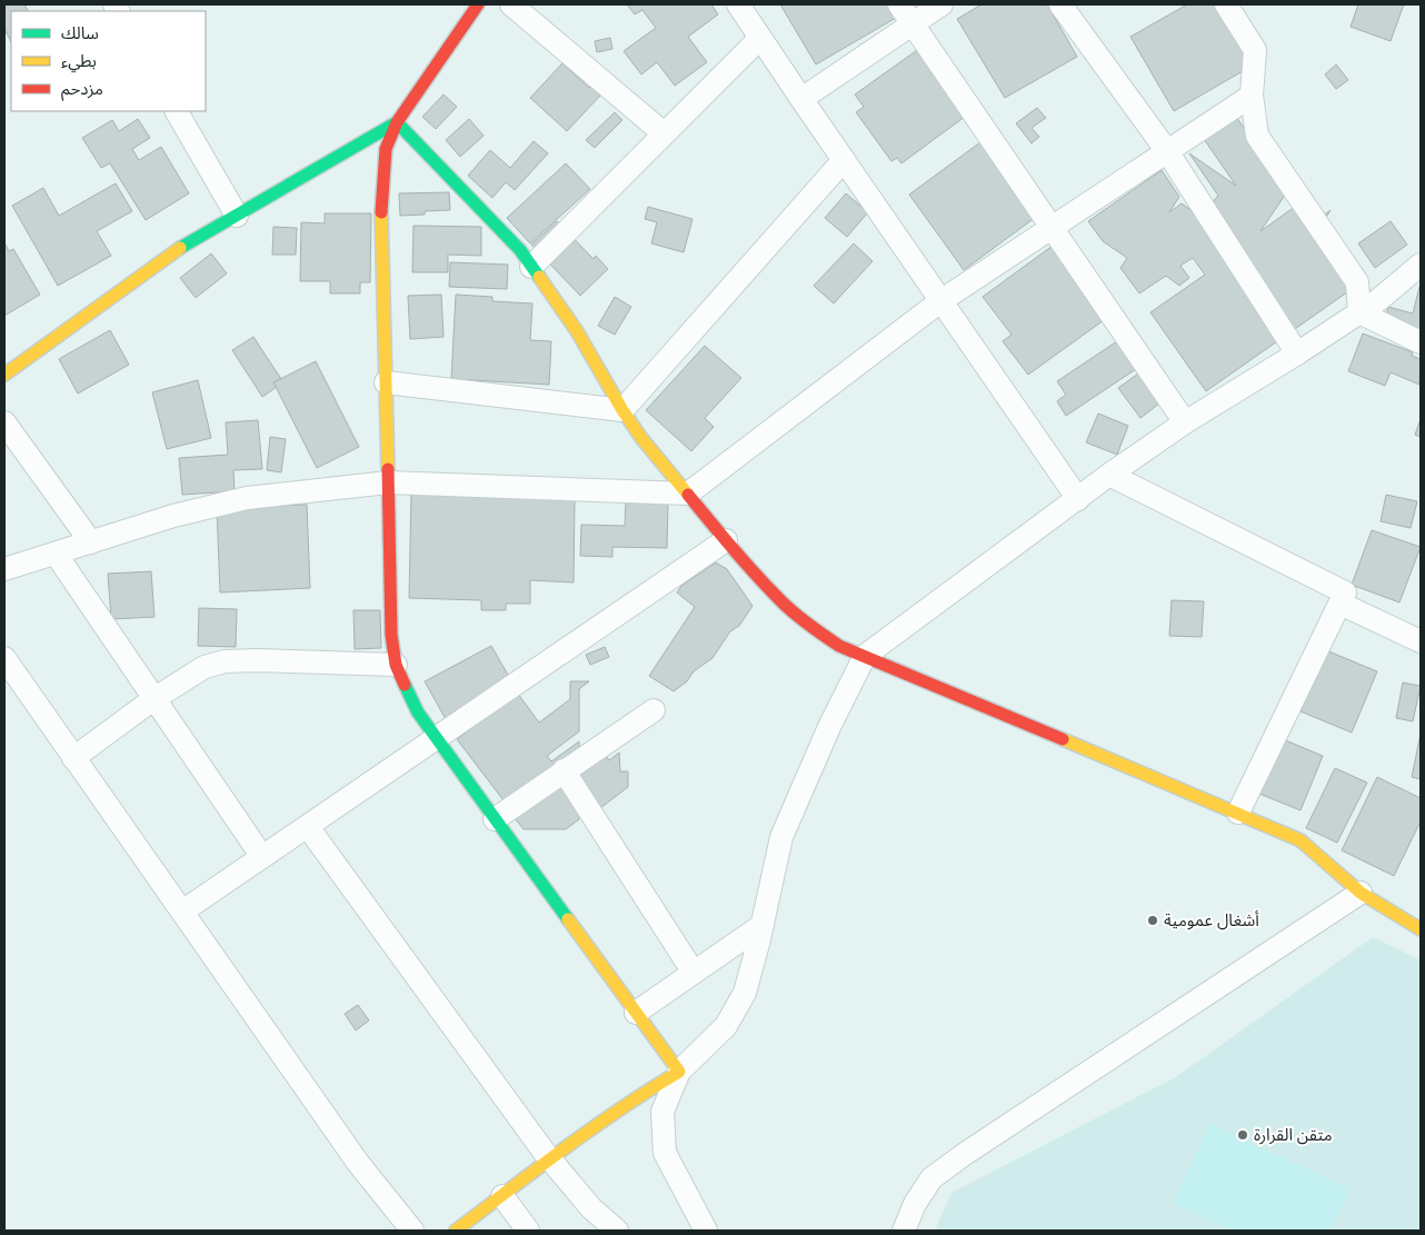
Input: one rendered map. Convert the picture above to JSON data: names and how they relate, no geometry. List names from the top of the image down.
{
  "places": ["أشغال عمومية", "متقن القرارة"],
  "legend": ["سالك", "بطيء", "مزدحم"]
}
